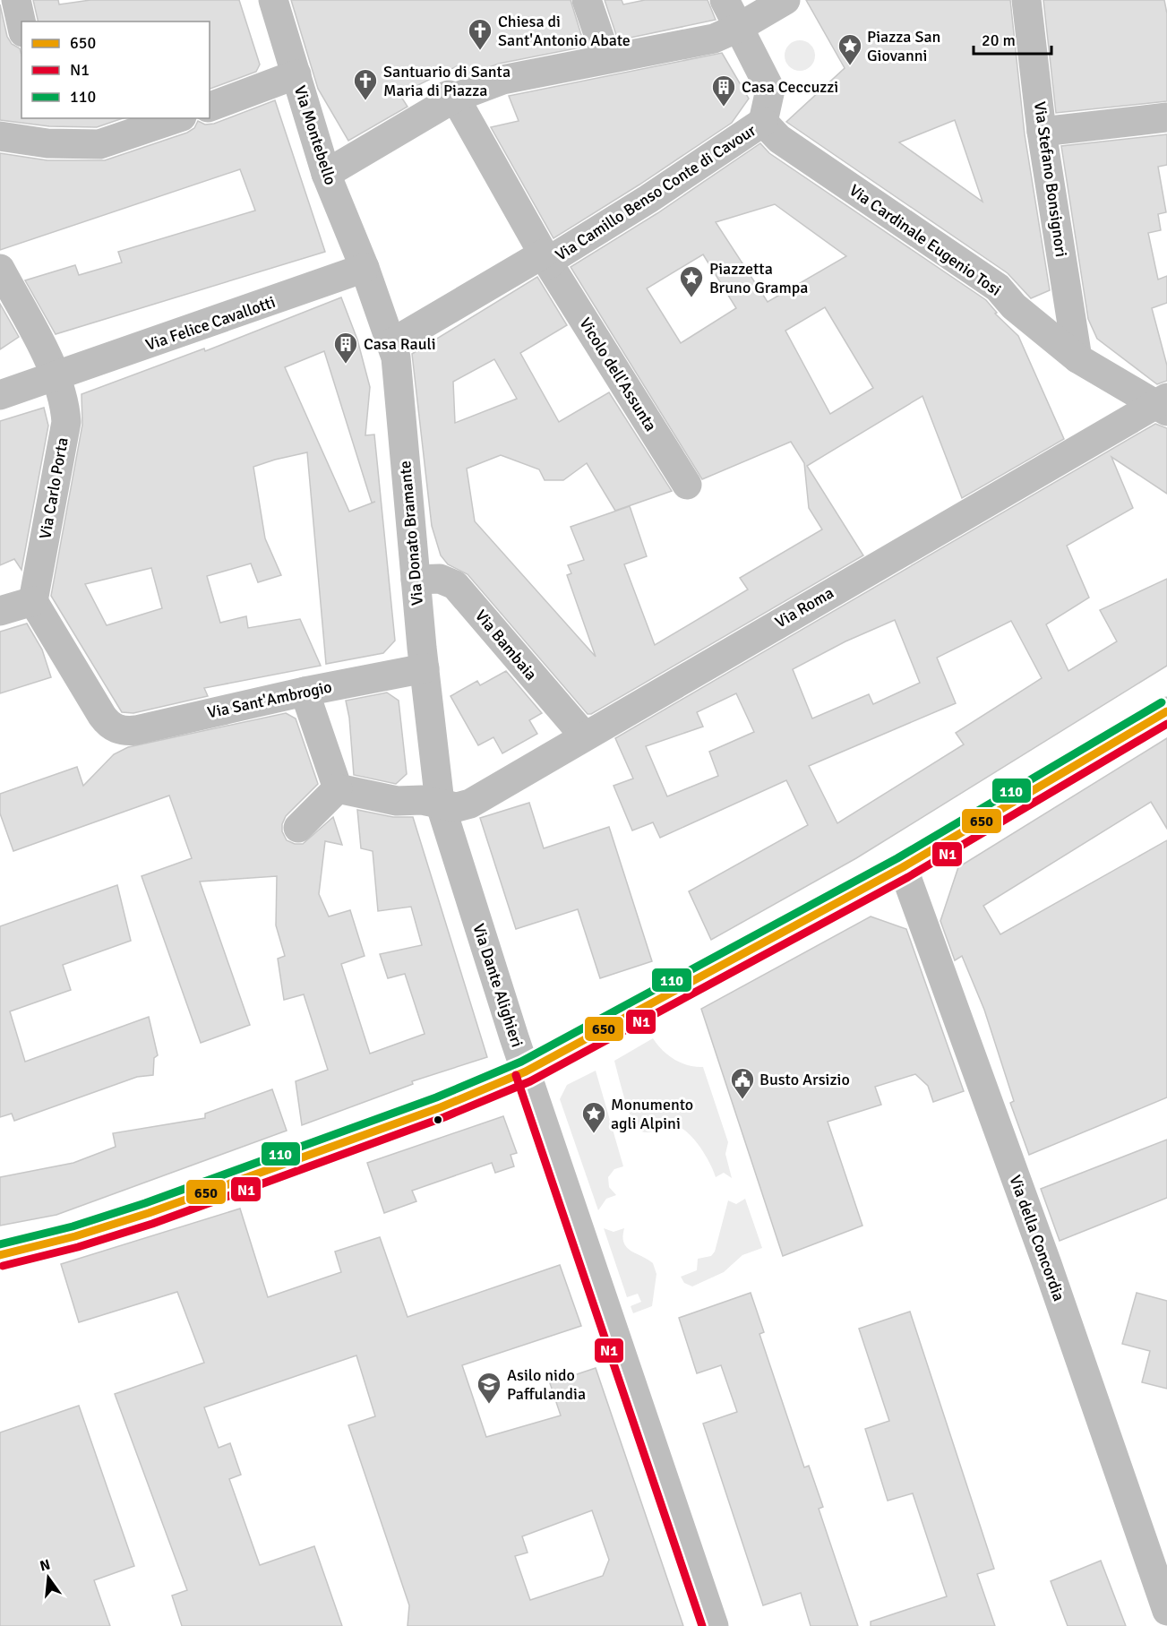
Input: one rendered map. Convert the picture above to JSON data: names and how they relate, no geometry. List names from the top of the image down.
{
  "streets": {
    "street": [
      "Via Montebello",
      "Via Stefano Bonsignori",
      "Via Camillo Benso Conte di Cavour",
      "Via Cardinale Eugenio Tosi",
      "Via Felice Cavallotti",
      "Vicolo dell'Assunta",
      "Via Carlo Porta",
      "Via Donato Bramante",
      "Via Roma",
      "Via Bambaia",
      "Via Sant'Ambrogio",
      "Via Dante Alighieri",
      "Via della Concordia"
    ]
  },
  "crossings": [
    ["Via Montebello", "Via Felice Cavallotti"],
    ["Via Montebello", "Via Donato Bramante"],
    ["Via Stefano Bonsignori", "Via Cardinale Eugenio Tosi"],
    ["Via Camillo Benso Conte di Cavour", "Via Cardinale Eugenio Tosi"],
    ["Via Camillo Benso Conte di Cavour", "Vicolo dell'Assunta"],
    ["Via Camillo Benso Conte di Cavour", "Via Donato Bramante"],
    ["Via Cardinale Eugenio Tosi", "Via Roma"],
    ["Via Felice Cavallotti", "Via Carlo Porta"],
    ["Via Felice Cavallotti", "Via Donato Bramante"],
    ["Via Carlo Porta", "Via Sant'Ambrogio"],
    ["Via Donato Bramante", "Via Roma"],
    ["Via Donato Bramante", "Via Bambaia"],
    ["Via Donato Bramante", "Via Sant'Ambrogio"],
    ["Via Donato Bramante", "Via Dante Alighieri"],
    ["Via Roma", "Via Bambaia"],
    ["Via Roma", "Via Dante Alighieri"]
  ],
  "places": {
    "church": ["Chiesa di Sant'Antonio Abate", "Santuario di Santa Maria di Piazza"],
    "place": ["Piazza San Giovanni", "Piazzetta Bruno Grampa", "Monumento agli Alpini"],
    "building": ["Casa Ceccuzzi", "Casa Rauli"],
    "public building": ["Busto Arsizio"],
    "school or university": ["Asilo nido Paffulandia"]
  },
  "lines": ["transit line 110", "transit line 650", "transit line N1"],
  "legend": ["650", "N1", "110"],
  "scale_bar": "20 m",
  "north": "top"
}
